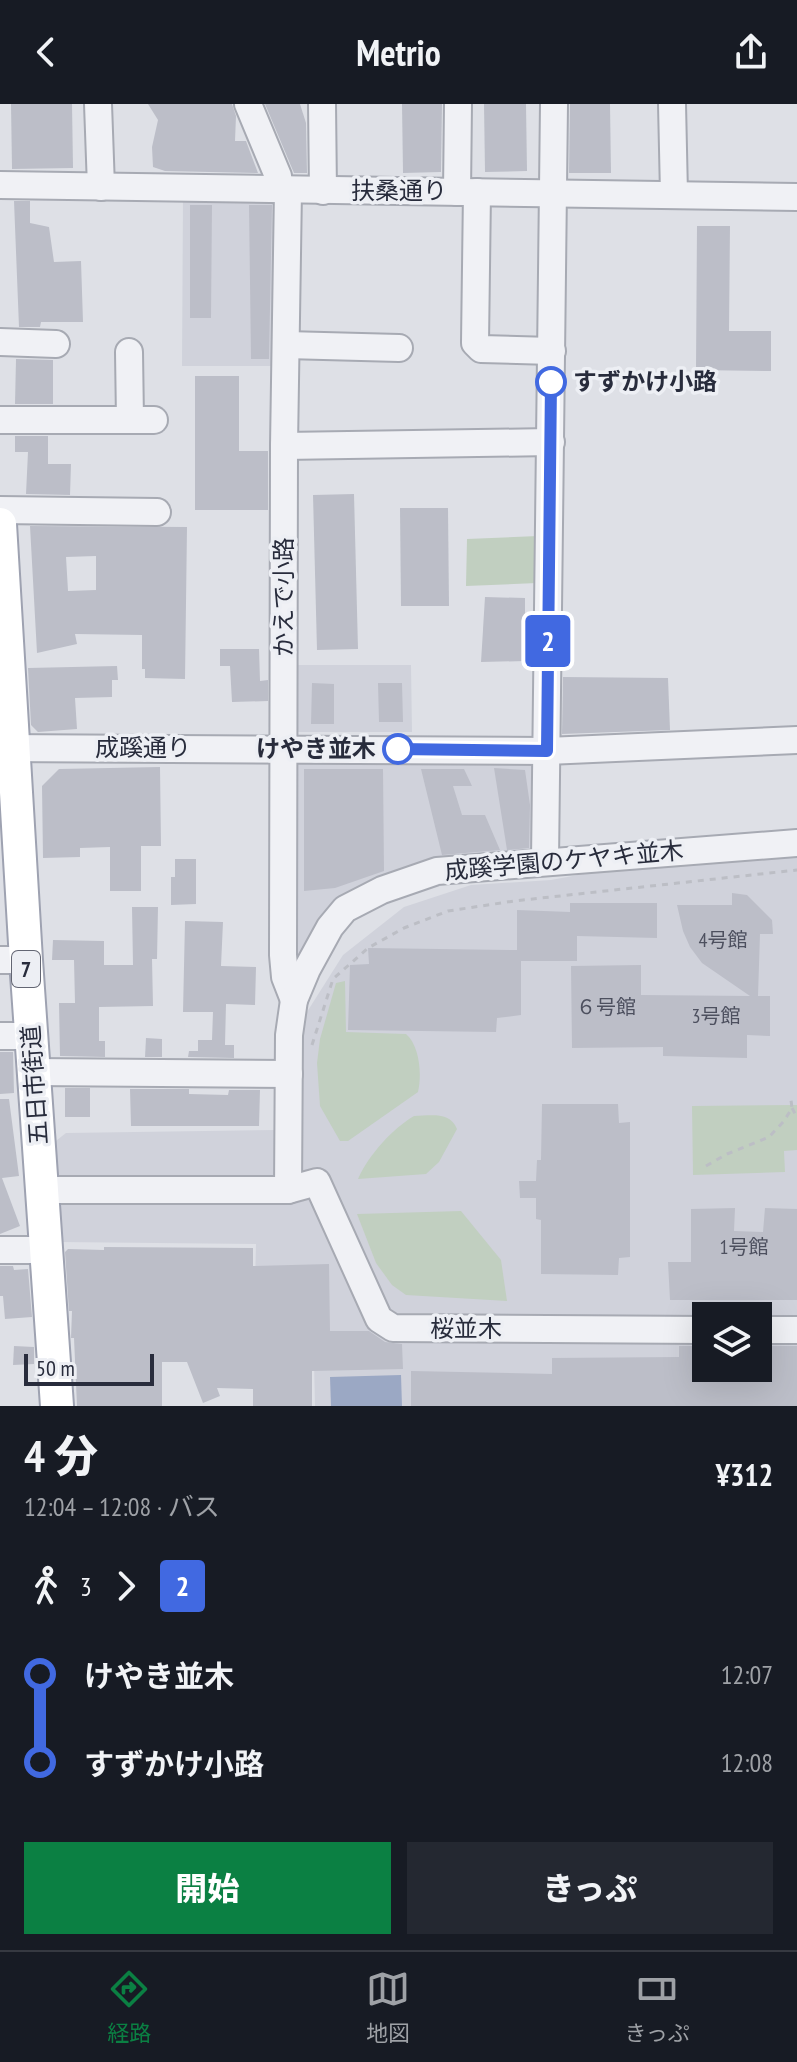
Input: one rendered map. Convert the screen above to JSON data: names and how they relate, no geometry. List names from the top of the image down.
{
  "streets": {
    "main road": ["7", "五日市街道"],
    "street": [
      "扶桑通り",
      "かえで小路",
      "成蹊通り",
      "成蹊学園のケヤキ並木",
      "桜並木"
    ]
  },
  "crossings": [
    ["扶桑通り", "かえで小路"],
    ["かえで小路", "成蹊通り"],
    ["かえで小路", "成蹊学園のケヤキ並木"],
    ["成蹊通り", "五日市街道"],
    ["成蹊学園のケヤキ並木", "桜並木"]
  ],
  "places": ["すずかけ小路", "けやき並木"],
  "lines": ["bus line 2"],
  "house_numbers": [
    "4号館",
    "６号館",
    "3号館",
    "1号館"
  ],
  "scale_bar": "50 m",
  "page": {
    "header": "Metrio",
    "on_map": "2",
    "scale": "50 m",
    "heading": ["4 分", "12:04 – 12:08 · バス", "¥312"],
    "legs": ["3", "2"],
    "list": [
      {
        "name": "けやき並木",
        "value": "12:07"
      },
      {
        "name": "すずかけ小路",
        "value": "12:08"
      }
    ],
    "buttons": ["開始", "きっぷ"],
    "tabs": ["経路", "地図", "きっぷ"]
  }
}
